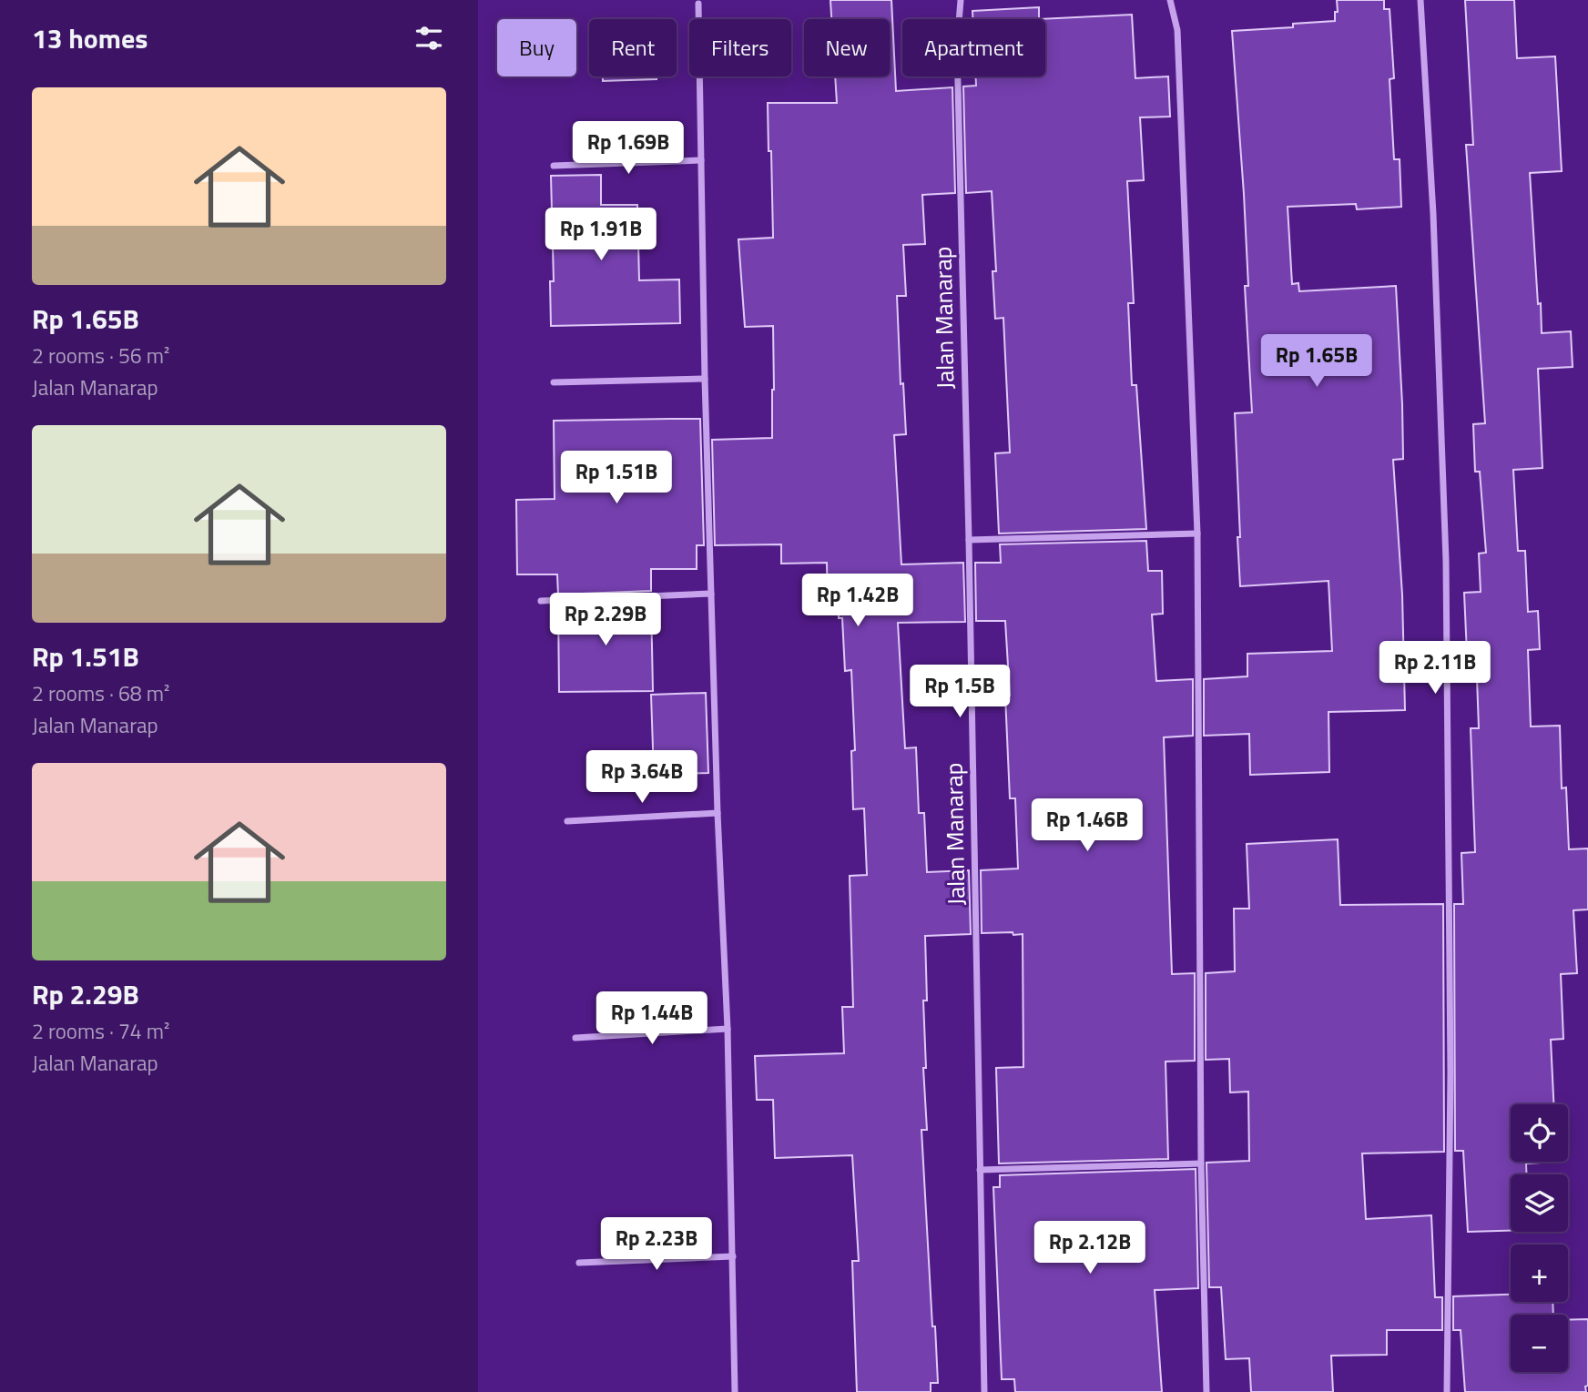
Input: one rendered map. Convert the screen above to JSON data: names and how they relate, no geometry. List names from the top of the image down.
{
  "streets": {
    "street": ["Jalan Manarap"]
  },
  "page": {
    "heading": "13 homes",
    "chip": [
      "Buy",
      "Rent",
      "Filters",
      "New",
      "Apartment"
    ],
    "list": [
      {
        "name": "Rp 1.65B",
        "note": "2 rooms · 56 m² · Jalan Manarap"
      },
      {
        "name": "Rp 1.51B",
        "note": "2 rooms · 68 m² · Jalan Manarap"
      },
      {
        "name": "Rp 2.29B",
        "note": "2 rooms · 74 m² · Jalan Manarap"
      }
    ],
    "price": [
      "Rp 1.69B",
      "Rp 1.91B",
      "Rp 1.65B",
      "Rp 1.51B",
      "Rp 1.42B",
      "Rp 2.29B",
      "Rp 2.11B",
      "Rp 1.5B",
      "Rp 3.64B",
      "Rp 1.46B",
      "Rp 1.44B",
      "Rp 2.23B",
      "Rp 2.12B"
    ],
    "map_buttons": ["+", "−"]
  }
}
